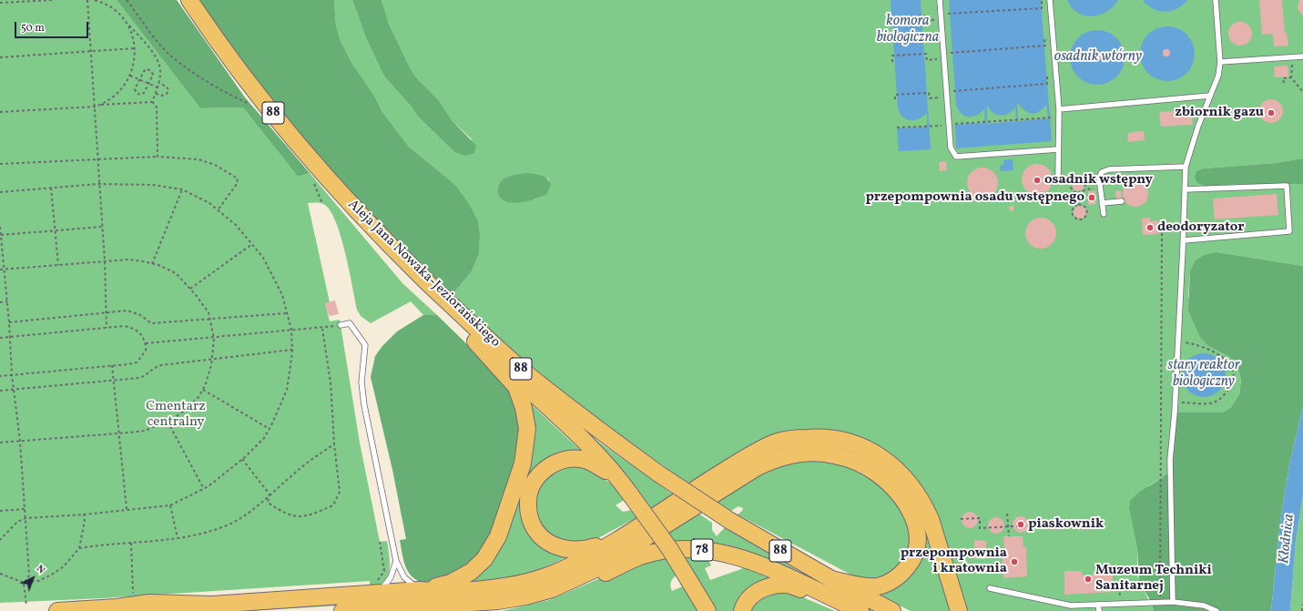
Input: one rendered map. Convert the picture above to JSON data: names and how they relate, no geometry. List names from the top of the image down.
{
  "streets": {
    "main road": ["88", "Aleja Jana Nowaka-Jeziorańskiego", "78"]
  },
  "water": [
    "komora biologiczna",
    "osadnik wtórny",
    "stary reaktor biologiczny",
    "Kłodnica"
  ],
  "parks": ["Cmentarz centralny"],
  "places": [
    "zbiornik gazu",
    "osadnik wstępny",
    "przepompownia osadu wstępnego",
    "deodoryzator",
    "piaskownik",
    "przepompownia i kratownia",
    "Muzeum Techniki Sanitarnej"
  ],
  "scale_bar": "50 m",
  "north": "top right"
}
